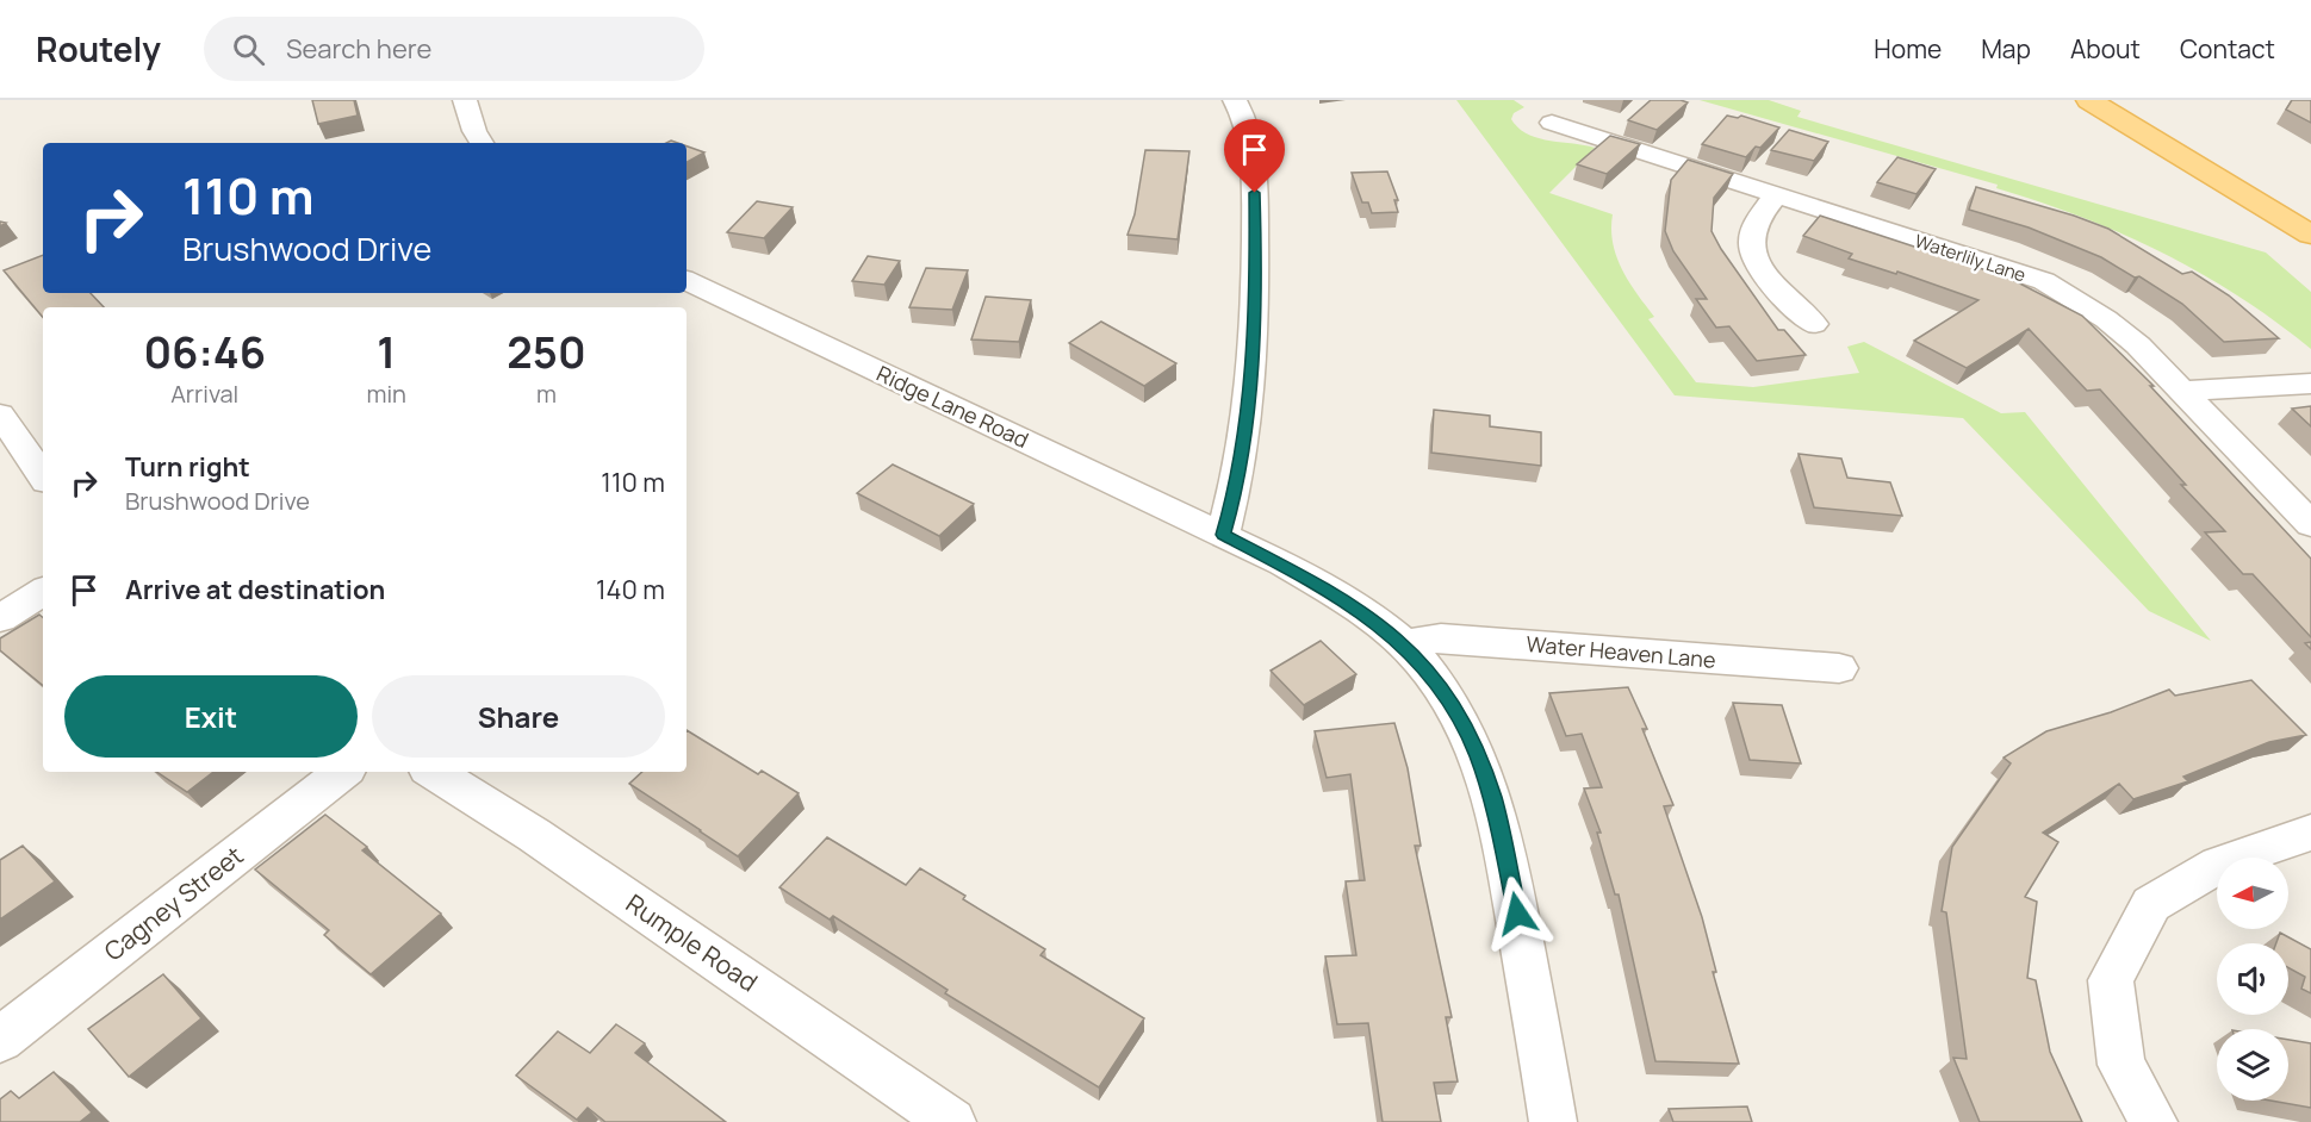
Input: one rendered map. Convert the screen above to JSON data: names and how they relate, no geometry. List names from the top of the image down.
{
  "streets": {
    "street": [
      "Waterlily Lane",
      "Ridge Lane Road",
      "Water Heaven Lane",
      "Cagney Street",
      "Rumple Road"
    ]
  },
  "crossings": [
    ["Ridge Lane Road", "Water Heaven Lane"]
  ],
  "north": "left",
  "page": {
    "header": "Routely",
    "search": "Search here",
    "nav": [
      "Home",
      "Map",
      "About",
      "Contact"
    ],
    "turn": ["110 m", "Brushwood Drive"],
    "eta": [
      "06:46",
      "Arrival",
      "1",
      "min",
      "250",
      "m"
    ],
    "list": [
      {
        "name": "Turn right",
        "note": "Brushwood Drive",
        "value": "110 m"
      },
      {
        "name": "Arrive at destination",
        "value": "140 m"
      }
    ],
    "buttons": ["Exit", "Share"]
  }
}
